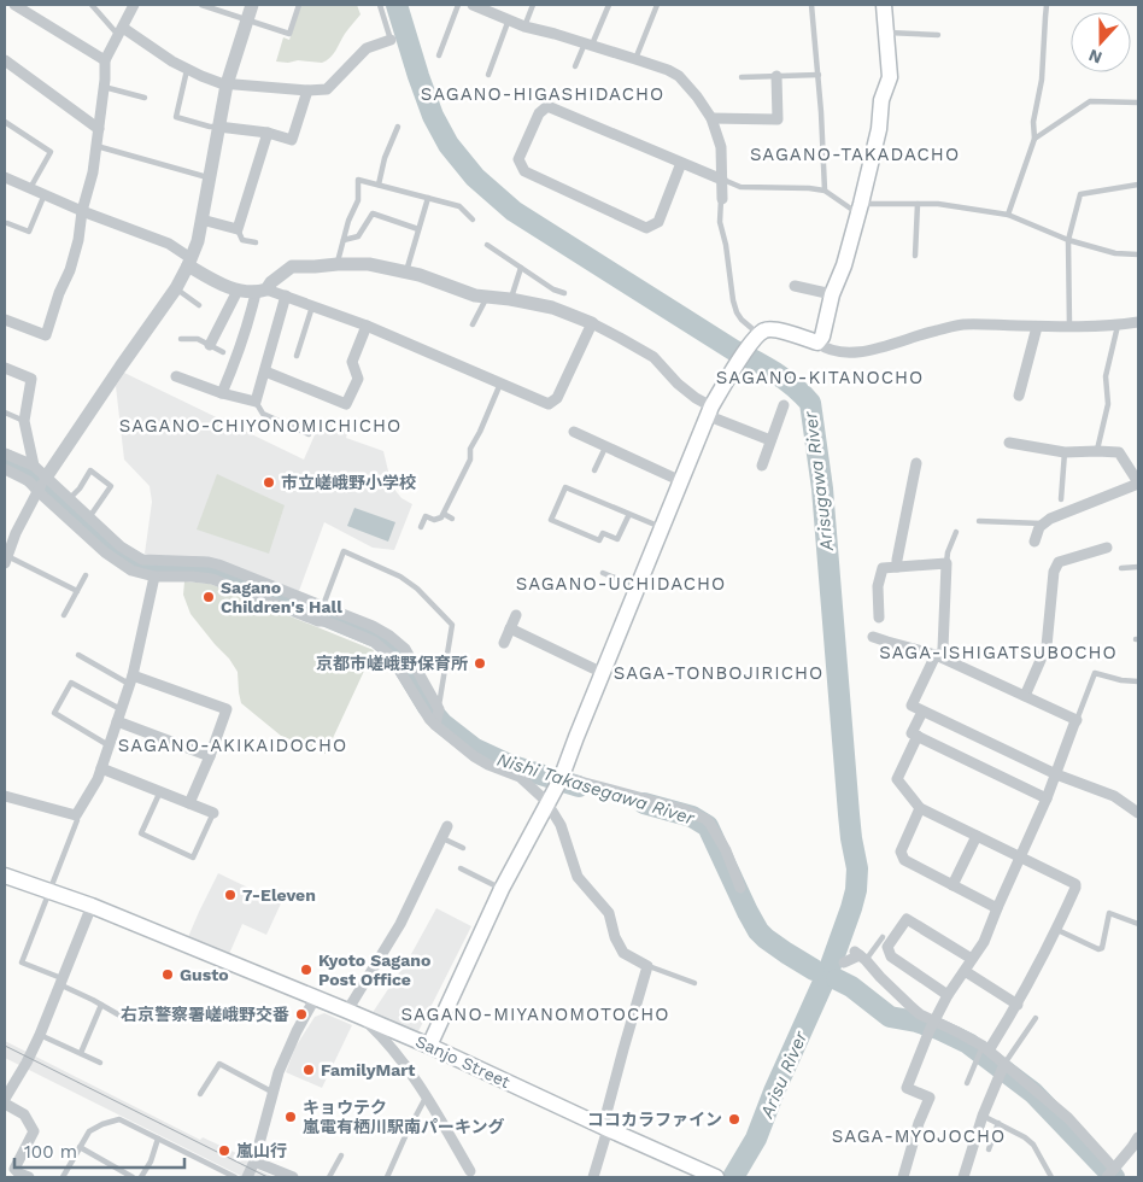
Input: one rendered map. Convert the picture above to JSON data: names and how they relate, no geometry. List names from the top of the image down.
{
  "streets": {
    "main road": ["Sanjo Street"]
  },
  "districts": [
    "SAGANO-HIGASHIDACHO",
    "SAGANO-TAKADACHO",
    "SAGANO-KITANOCHO",
    "SAGANO-CHIYONOMICHICHO",
    "SAGANO-UCHIDACHO",
    "SAGA-ISHIGATSUBOCHO",
    "SAGA-TONBOJIRICHO",
    "SAGANO-AKIKAIDOCHO",
    "SAGANO-MIYANOMOTOCHO",
    "SAGA-MYOJOCHO"
  ],
  "water": ["Arisugawa River", "Nishi Takasegawa River", "Arisu River"],
  "places": [
    "市立嵯峨野小学校",
    "Sagano Children's Hall",
    "京都市嵯峨野保育所",
    "7-Eleven",
    "Kyoto Sagano Post Office",
    "Gusto",
    "右京警察署嵯峨野交番",
    "FamilyMart",
    "キョウテク 嵐電有栖川駅南パーキング",
    "ココカラファイン",
    "嵐山行"
  ],
  "scale_bar": "100 m",
  "north": "bottom"
}
